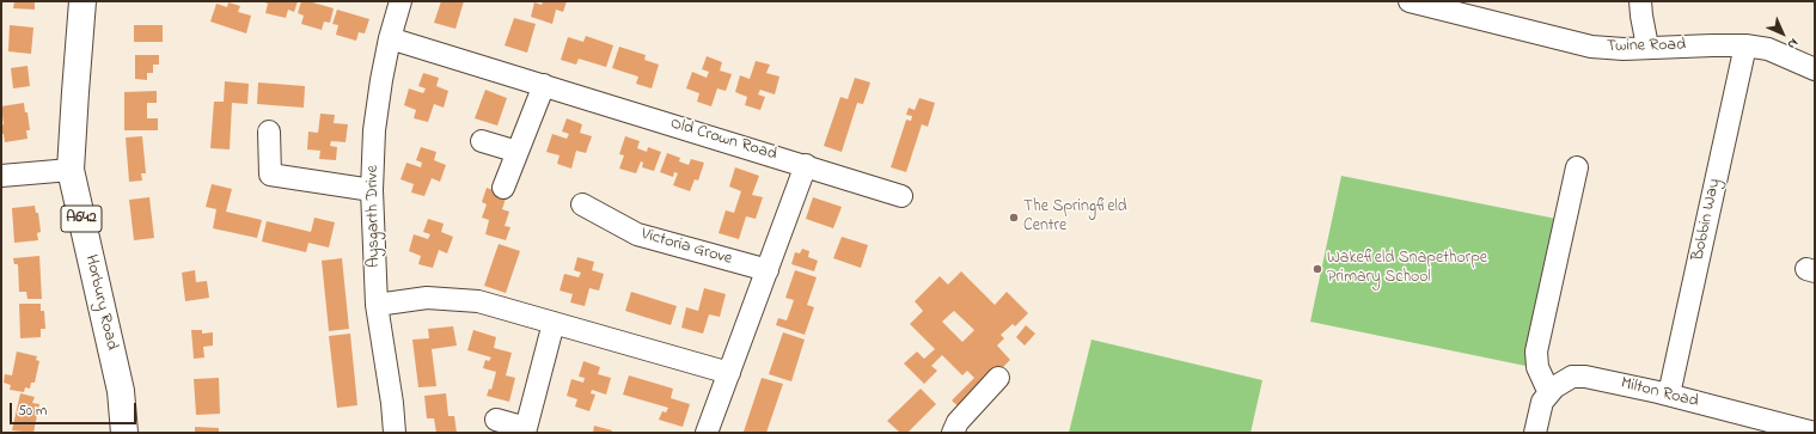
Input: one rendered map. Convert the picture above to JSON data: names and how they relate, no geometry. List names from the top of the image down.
{
  "streets": {
    "highway": ["A642", "Horbury Road"],
    "street": [
      "Twine Road",
      "Old Crown Road",
      "Aysgarth Drive",
      "Bobbin Way",
      "Victoria Grove",
      "Milton Road"
    ]
  },
  "crossings": [
    ["Twine Road", "Bobbin Way"],
    ["Old Crown Road", "Aysgarth Drive"],
    ["Bobbin Way", "Milton Road"]
  ],
  "places": ["The Springfield Centre", "Wakefield Snapethorpe Primary School"],
  "scale_bar": "50 m",
  "north": "bottom right"
}
